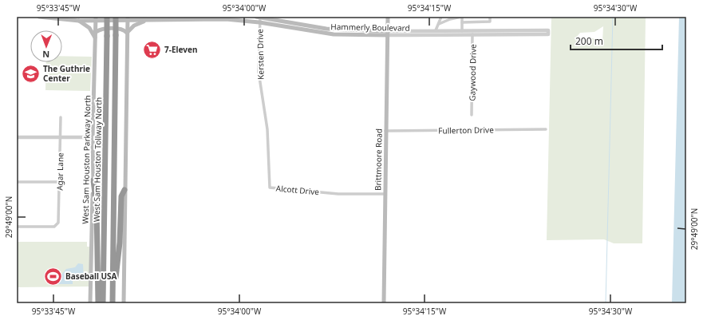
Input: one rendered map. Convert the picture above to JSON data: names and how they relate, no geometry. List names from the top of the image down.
{
  "streets": {
    "highway": ["West Sam Houston Tollway North"],
    "main road": ["Hammerly Boulevard", "West Sam Houston Parkway North", "Brittmoore Road"],
    "street": [
      "Kersten Drive",
      "Gaywood Drive",
      "Fullerton Drive",
      "Agar Lane",
      "Alcott Drive"
    ]
  },
  "crossings": [
    ["Hammerly Boulevard", "Kersten Drive"],
    ["Hammerly Boulevard", "Gaywood Drive"],
    ["Hammerly Boulevard", "West Sam Houston Parkway North"],
    ["Hammerly Boulevard", "Brittmoore Road"],
    ["Kersten Drive", "Alcott Drive"],
    ["Fullerton Drive", "Brittmoore Road"],
    ["Brittmoore Road", "Alcott Drive"]
  ],
  "places": {
    "supermarket": ["7-Eleven"],
    "school or university": ["The Guthrie Center"],
    "sports": ["Baseball USA"]
  },
  "scale_bar": "200 m",
  "north": "bottom",
  "coordinates": [
    "95°33'45\"W",
    "95°34'00\"W",
    "95°34'15\"W",
    "95°34'30\"W",
    "29°49'00\"N"
  ]
}
